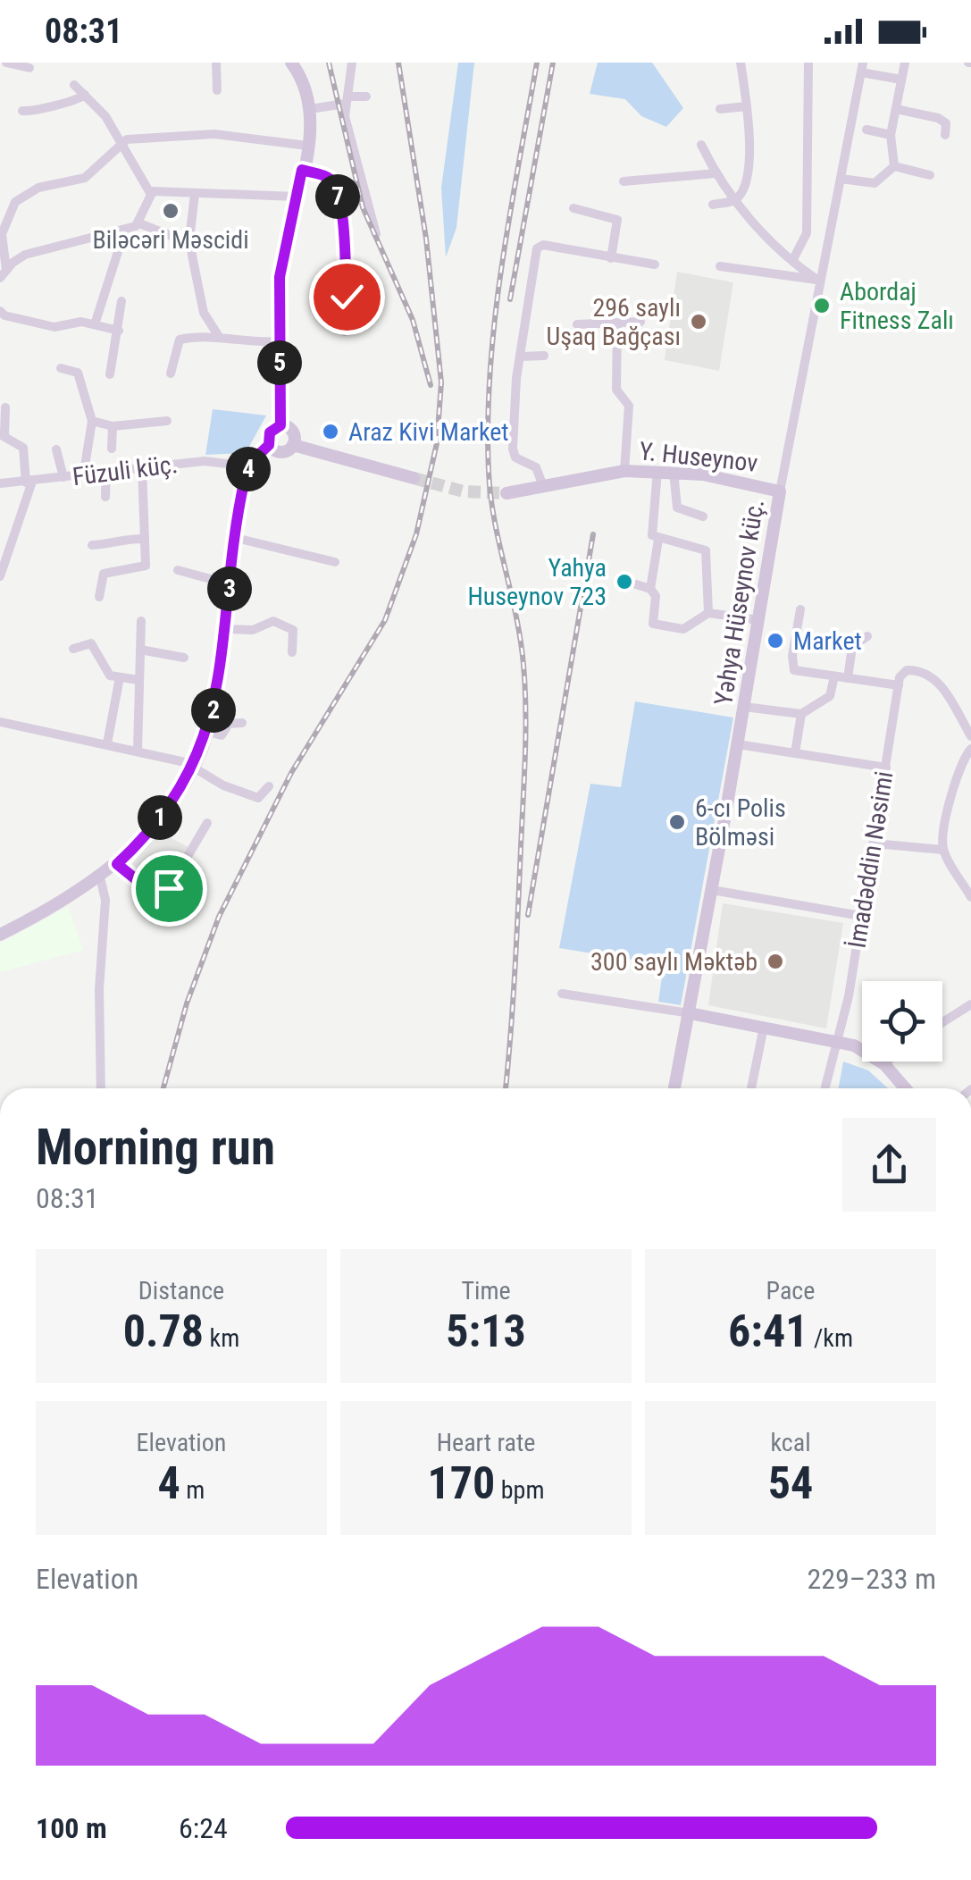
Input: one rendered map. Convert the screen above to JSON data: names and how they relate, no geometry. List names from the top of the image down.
{
  "streets": {
    "main road": ["Y. Huseynov", "Yəhya Hüseynov küç."],
    "street": ["Füzuli küç.", "İmadəddin Nəsimi"]
  },
  "crossings": [
    ["Y. Huseynov", "Yəhya Hüseynov küç."]
  ],
  "places": [
    "Biləcəri Məscidi",
    "Abordaj Fitness Zalı",
    "296 saylı Uşaq Bağçası",
    "Araz Kivi Market",
    "Yahya Huseynov 723",
    "Market",
    "6-cı Polis Bölməsi",
    "300 saylı Məktəb"
  ],
  "page": {
    "status": "08:31",
    "pins": [
      "7",
      "5",
      "4",
      "3",
      "2",
      "1"
    ],
    "heading": ["Morning run", "08:31"],
    "stats": [
      ["Distance", "0.78 km"],
      ["Time", "5:13"],
      ["Pace", "6:41 /km"],
      ["Elevation", "4 m"],
      ["Heart rate", "170 bpm"],
      ["kcal", "54"]
    ],
    "chart": ["Elevation", "229–233 m"],
    "list": [
      {
        "name": "100 m",
        "note": "6:24"
      }
    ]
  }
}
